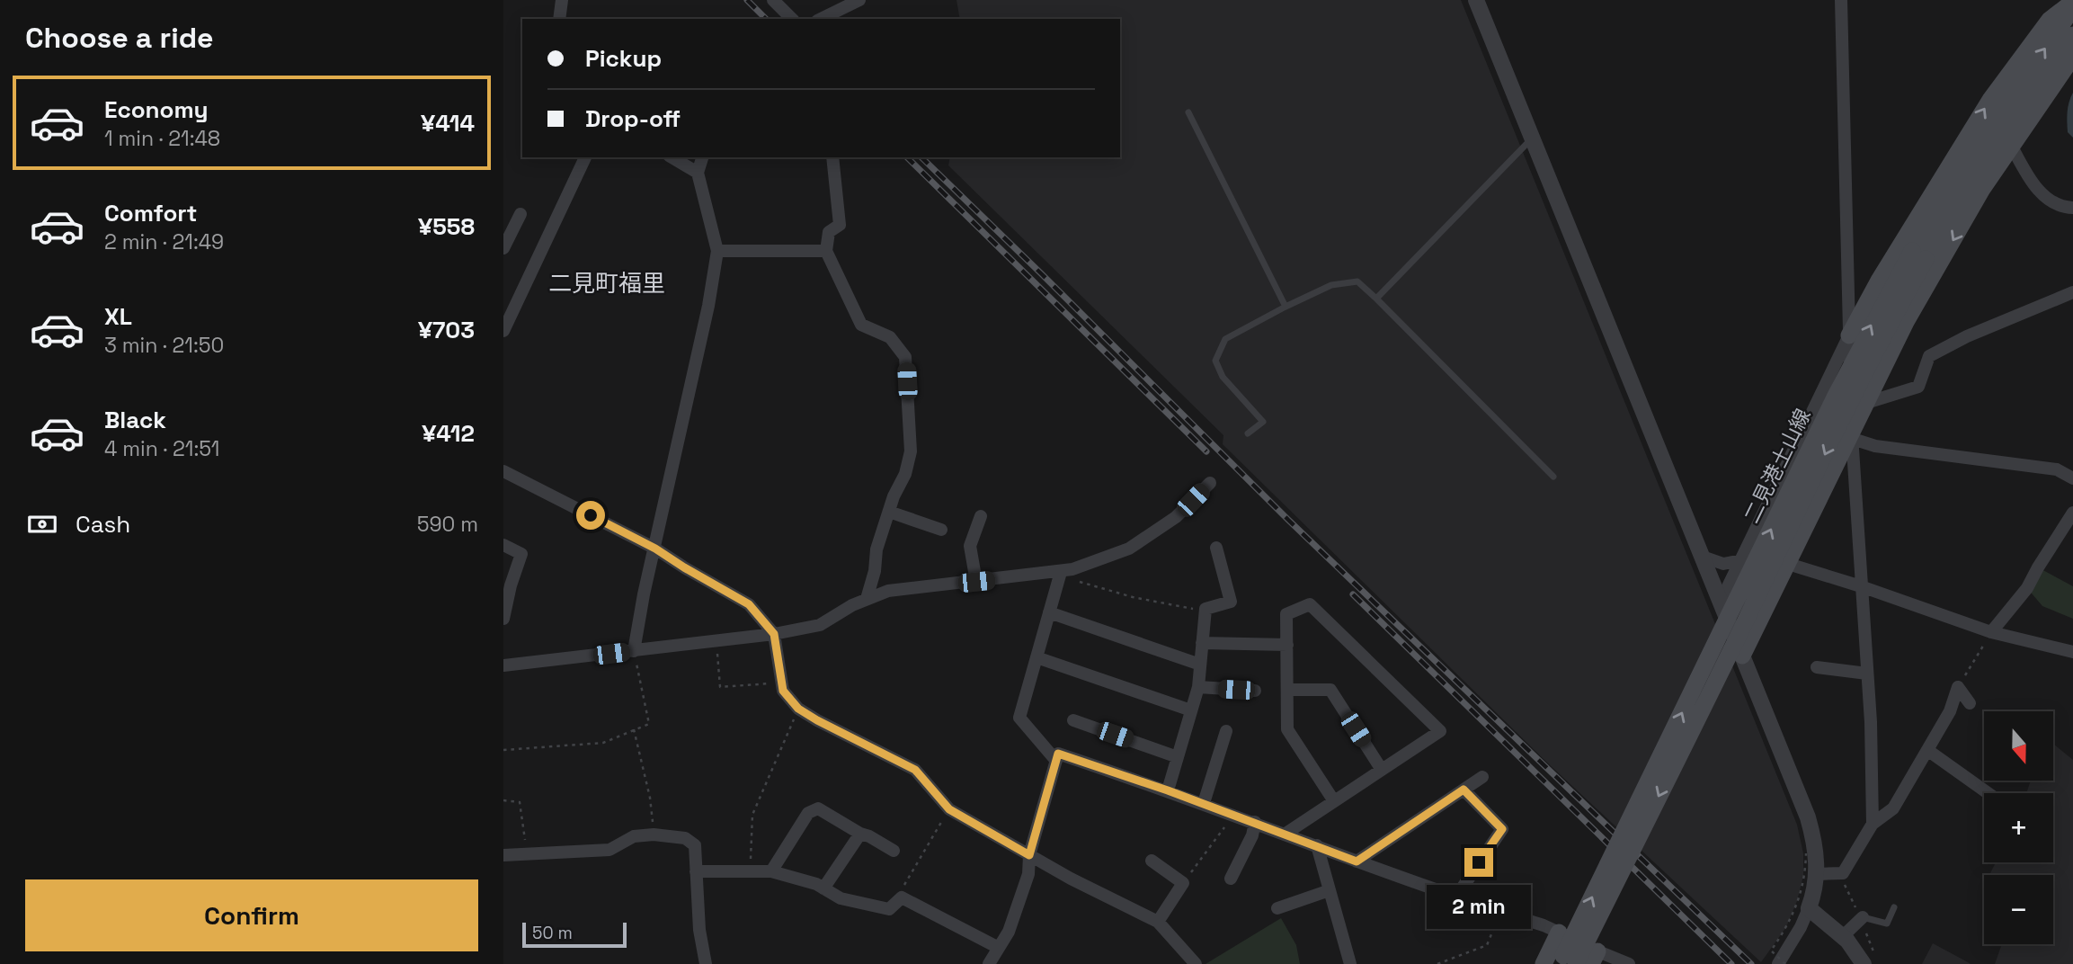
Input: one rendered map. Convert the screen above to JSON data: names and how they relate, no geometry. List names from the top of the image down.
{
  "streets": {
    "main road": ["二見港土山線"]
  },
  "districts": ["二見町福里"],
  "scale_bar": "50 m",
  "north": "bottom",
  "page": {
    "heading": "Choose a ride",
    "banner": ["Pickup", "Drop-off"],
    "list": [
      {
        "name": "Economy",
        "note": "1 min · 21:48",
        "value": "¥414"
      },
      {
        "name": "Comfort",
        "note": "2 min · 21:49",
        "value": "¥558"
      },
      {
        "name": "XL",
        "note": "3 min · 21:50",
        "value": "¥703"
      },
      {
        "name": "Black",
        "note": "4 min · 21:51",
        "value": "¥412"
      }
    ],
    "pay": ["Cash", "590 m"],
    "map_buttons": ["+", "−"],
    "buttons": "Confirm",
    "bubble": "2 min",
    "scale": "50 m"
  }
}
